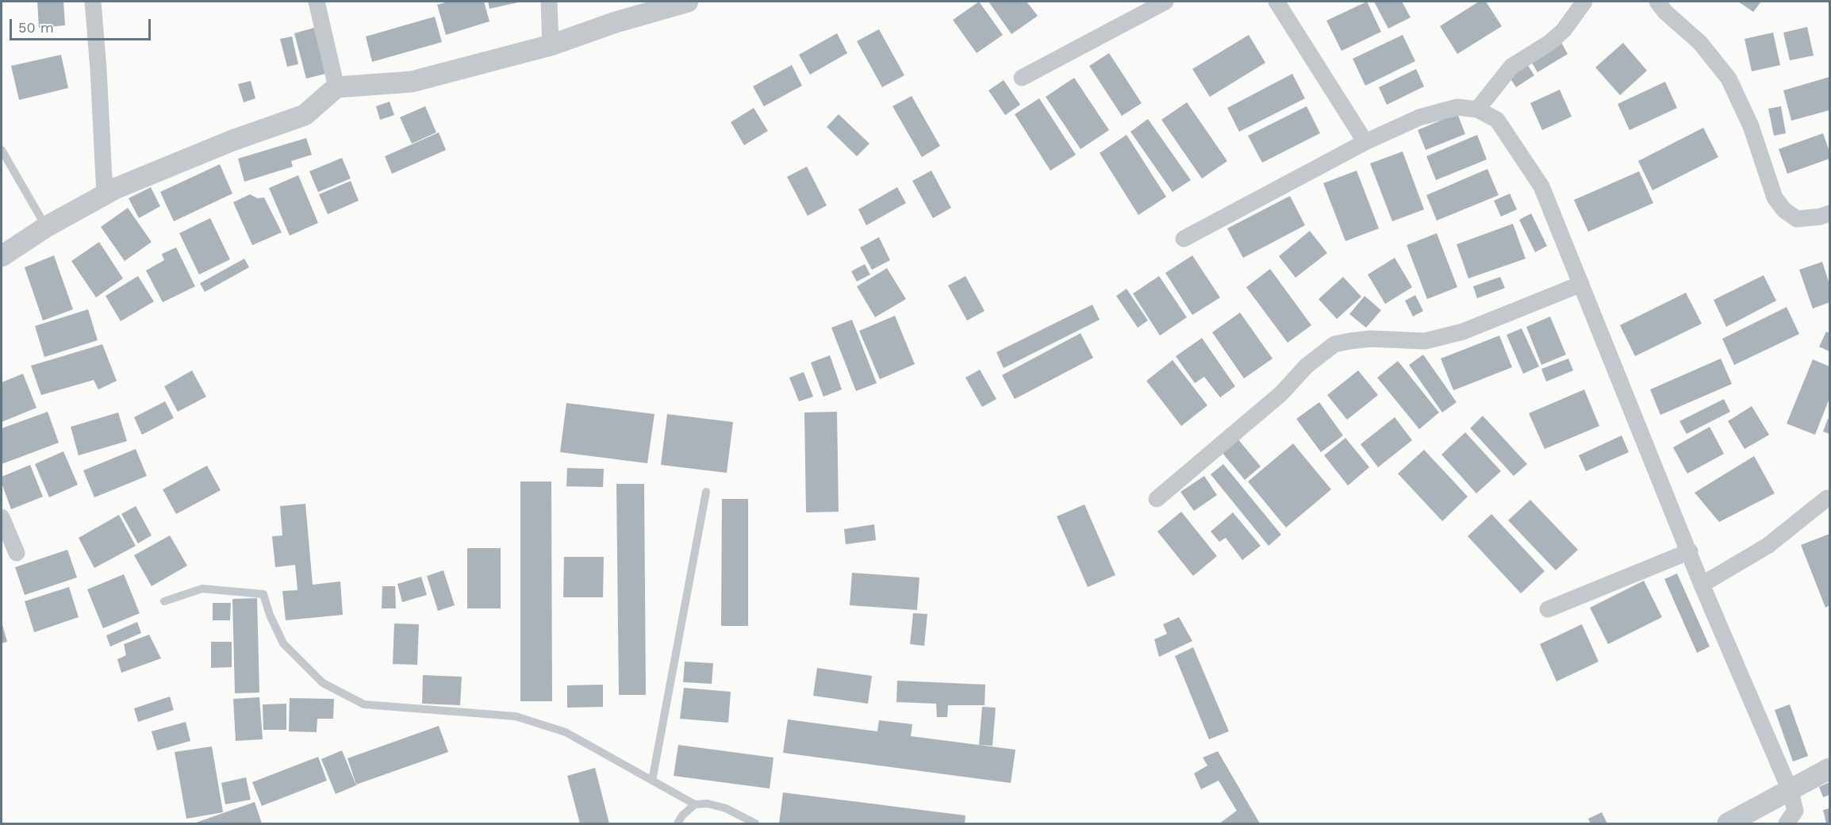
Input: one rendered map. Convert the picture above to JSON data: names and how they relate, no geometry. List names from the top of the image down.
{
  "scale_bar": "50 m"
}
